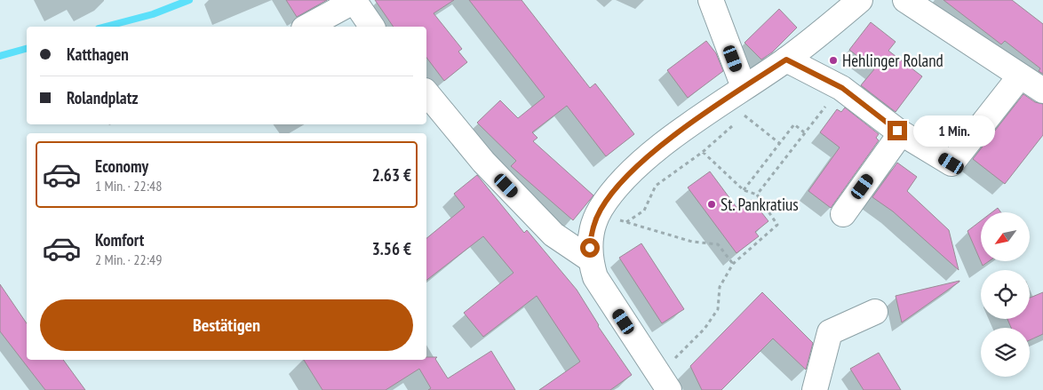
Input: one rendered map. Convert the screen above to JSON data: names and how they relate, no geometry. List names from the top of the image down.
{
  "places": ["Hehlinger Roland", "St. Pankratius"],
  "north": "bottom left",
  "page": {
    "banner": ["Katthagen", "Rolandplatz"],
    "bubble": "1 Min.",
    "list": [
      {
        "name": "Economy",
        "note": "1 Min. · 22:48",
        "value": "2.63 €"
      },
      {
        "name": "Komfort",
        "note": "2 Min. · 22:49",
        "value": "3.56 €"
      }
    ],
    "buttons": "Bestätigen"
  }
}
